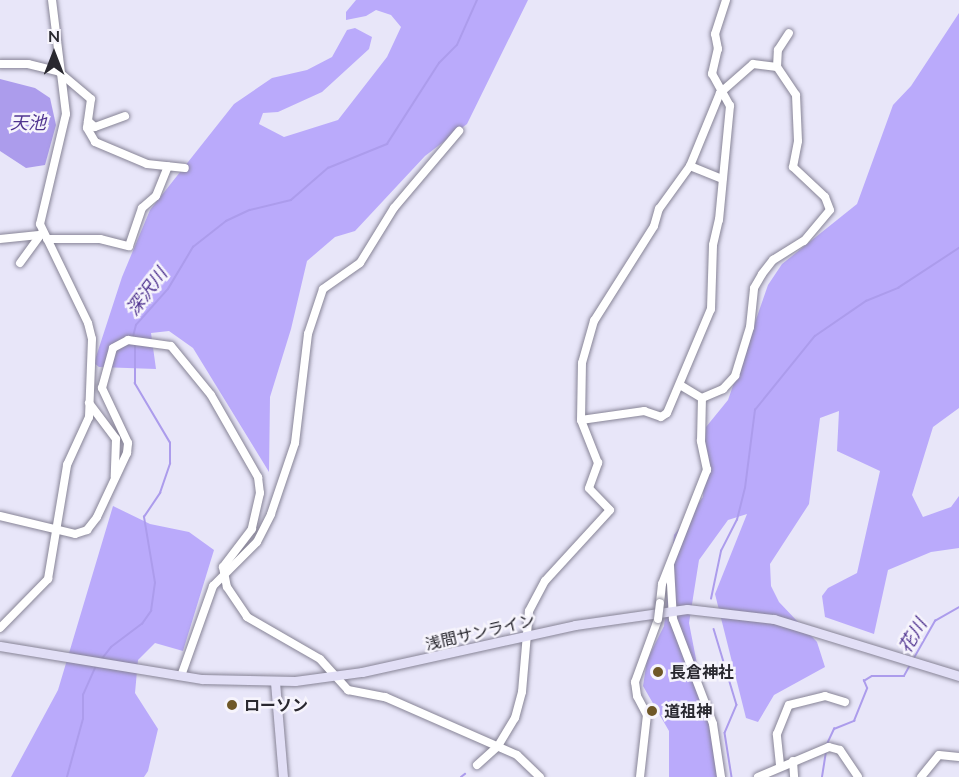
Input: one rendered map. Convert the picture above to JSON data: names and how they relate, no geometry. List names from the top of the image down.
{
  "streets": {
    "main road": ["浅間サンライン"]
  },
  "water": ["天池", "深沢川", "花川"],
  "places": ["長倉神社", "ローソン", "道祖神"],
  "north": "top"
}
